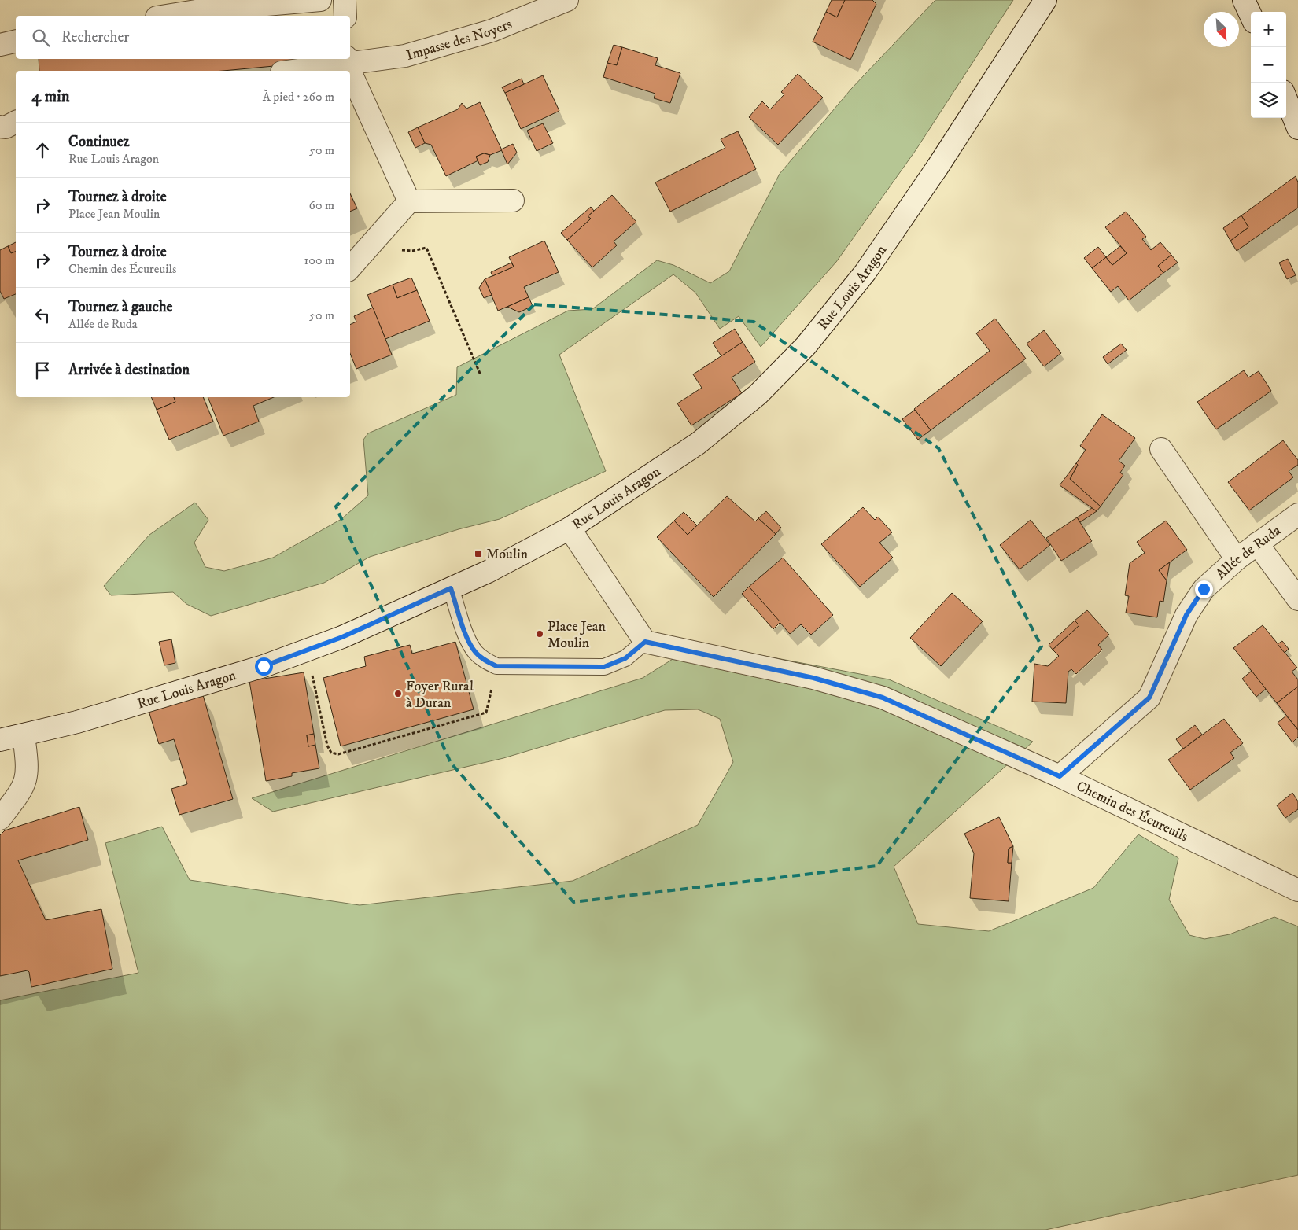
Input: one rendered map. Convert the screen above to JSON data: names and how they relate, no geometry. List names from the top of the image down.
{
  "streets": {
    "street": [
      "Impasse des Noyers",
      "Rue Louis Aragon",
      "Allée de Ruda",
      "Chemin des Écureuils"
    ]
  },
  "crossings": [
    ["Allée de Ruda", "Chemin des Écureuils"]
  ],
  "places": {
    "transit": ["Moulin"],
    "other": ["Place Jean Moulin", "Foyer Rural à Duran"]
  },
  "north": "bottom right",
  "page": {
    "map_buttons": ["+", "−"],
    "search": "Rechercher",
    "heading": ["4 min", "À pied · 260 m"],
    "list": [
      ["Continuez", "Rue Louis Aragon", "50 m"],
      ["Tournez à droite", "Place Jean Moulin", "60 m"],
      ["Tournez à droite", "Chemin des Écureuils", "100 m"],
      ["Tournez à gauche", "Allée de Ruda", "50 m"],
      "Arrivée à destination"
    ]
  }
}
